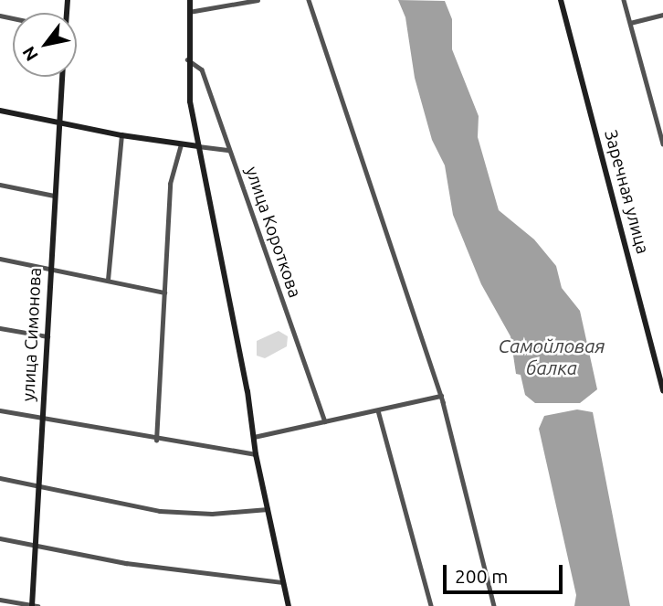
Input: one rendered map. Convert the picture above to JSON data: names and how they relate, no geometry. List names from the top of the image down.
{
  "streets": {
    "street": ["Заречная улица", "улица Короткова", "улица Симонова"]
  },
  "water": ["Самойловая балка"],
  "scale_bar": "200 m",
  "north": "bottom left"
}
